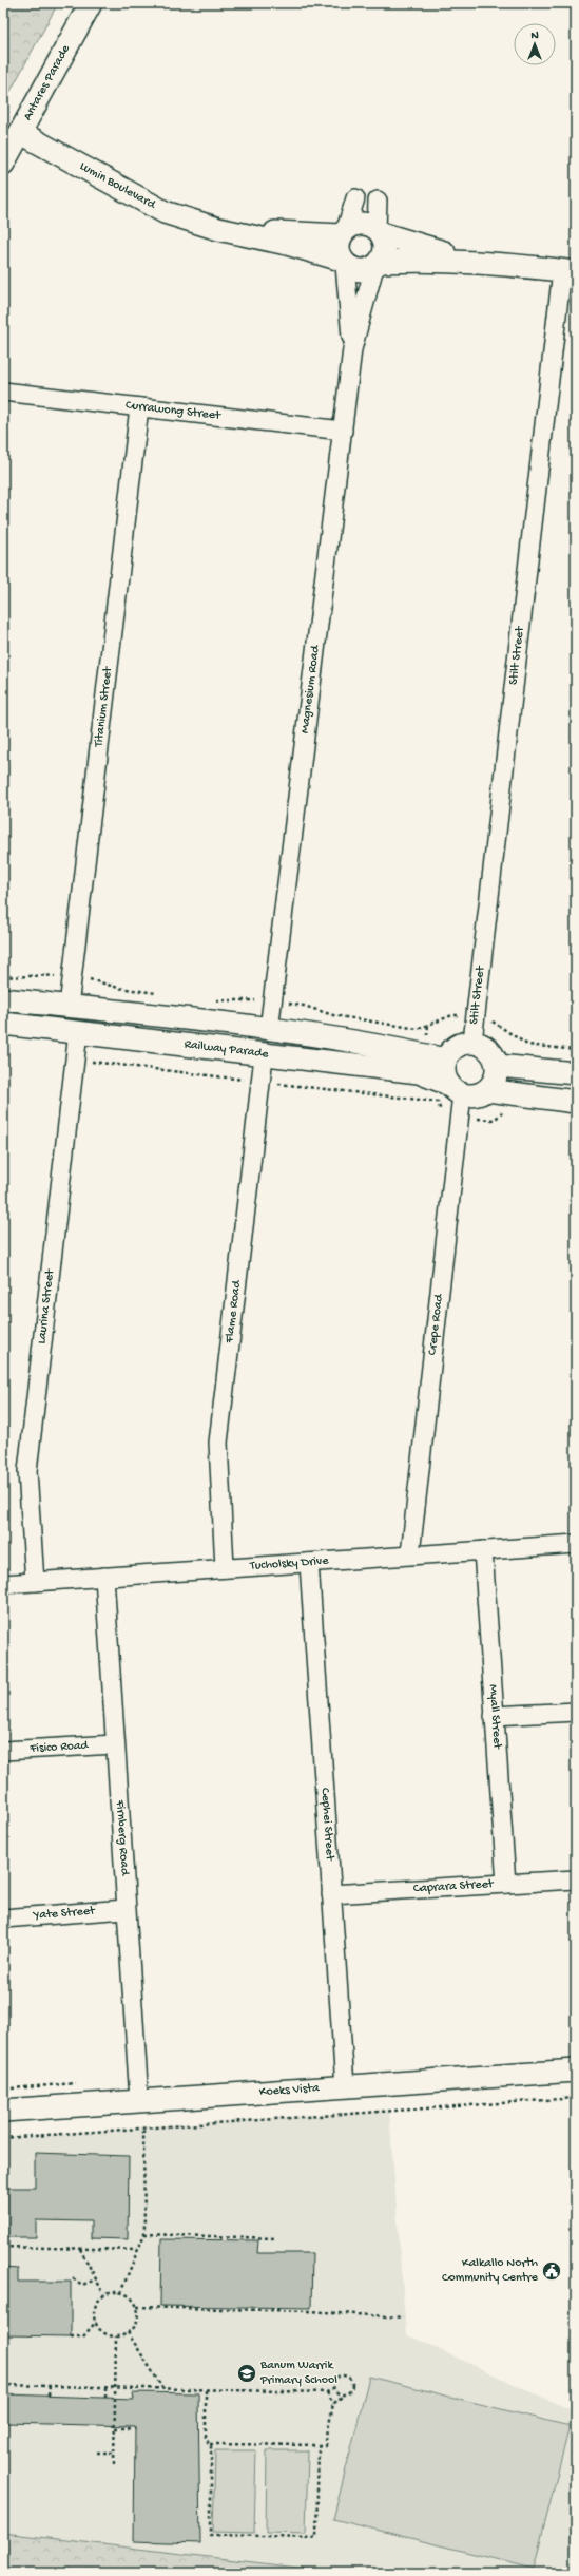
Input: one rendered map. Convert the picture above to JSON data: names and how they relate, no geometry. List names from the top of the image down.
{
  "streets": {
    "street": [
      "Antares Parade",
      "Lumin Boulevard",
      "Currawong Street",
      "Stilt Street",
      "Magnesium Road",
      "Titanium Street",
      "Railway Parade",
      "Laurina Street",
      "Flame Road",
      "Crepe Road",
      "Tucholsky Drive",
      "Myall Street",
      "Fisico Road",
      "Cephei Street",
      "Firnberg Road",
      "Caprara Street",
      "Yate Street",
      "Koeks Vista"
    ]
  },
  "crossings": [
    ["Antares Parade", "Lumin Boulevard"],
    ["Lumin Boulevard", "Magnesium Road"],
    ["Currawong Street", "Magnesium Road"],
    ["Currawong Street", "Titanium Street"],
    ["Stilt Street", "Railway Parade"],
    ["Stilt Street", "Crepe Road"],
    ["Magnesium Road", "Railway Parade"],
    ["Titanium Street", "Railway Parade"],
    ["Railway Parade", "Laurina Street"],
    ["Railway Parade", "Flame Road"],
    ["Railway Parade", "Crepe Road"],
    ["Laurina Street", "Tucholsky Drive"],
    ["Flame Road", "Tucholsky Drive"],
    ["Crepe Road", "Tucholsky Drive"],
    ["Tucholsky Drive", "Myall Street"],
    ["Tucholsky Drive", "Cephei Street"],
    ["Tucholsky Drive", "Firnberg Road"],
    ["Myall Street", "Caprara Street"],
    ["Fisico Road", "Firnberg Road"],
    ["Cephei Street", "Caprara Street"],
    ["Cephei Street", "Koeks Vista"],
    ["Firnberg Road", "Yate Street"],
    ["Firnberg Road", "Koeks Vista"]
  ],
  "places": {
    "public building": ["Kalkallo North Community Centre"],
    "school or university": ["Banum Warrik Primary School"]
  },
  "north": "top"
}
